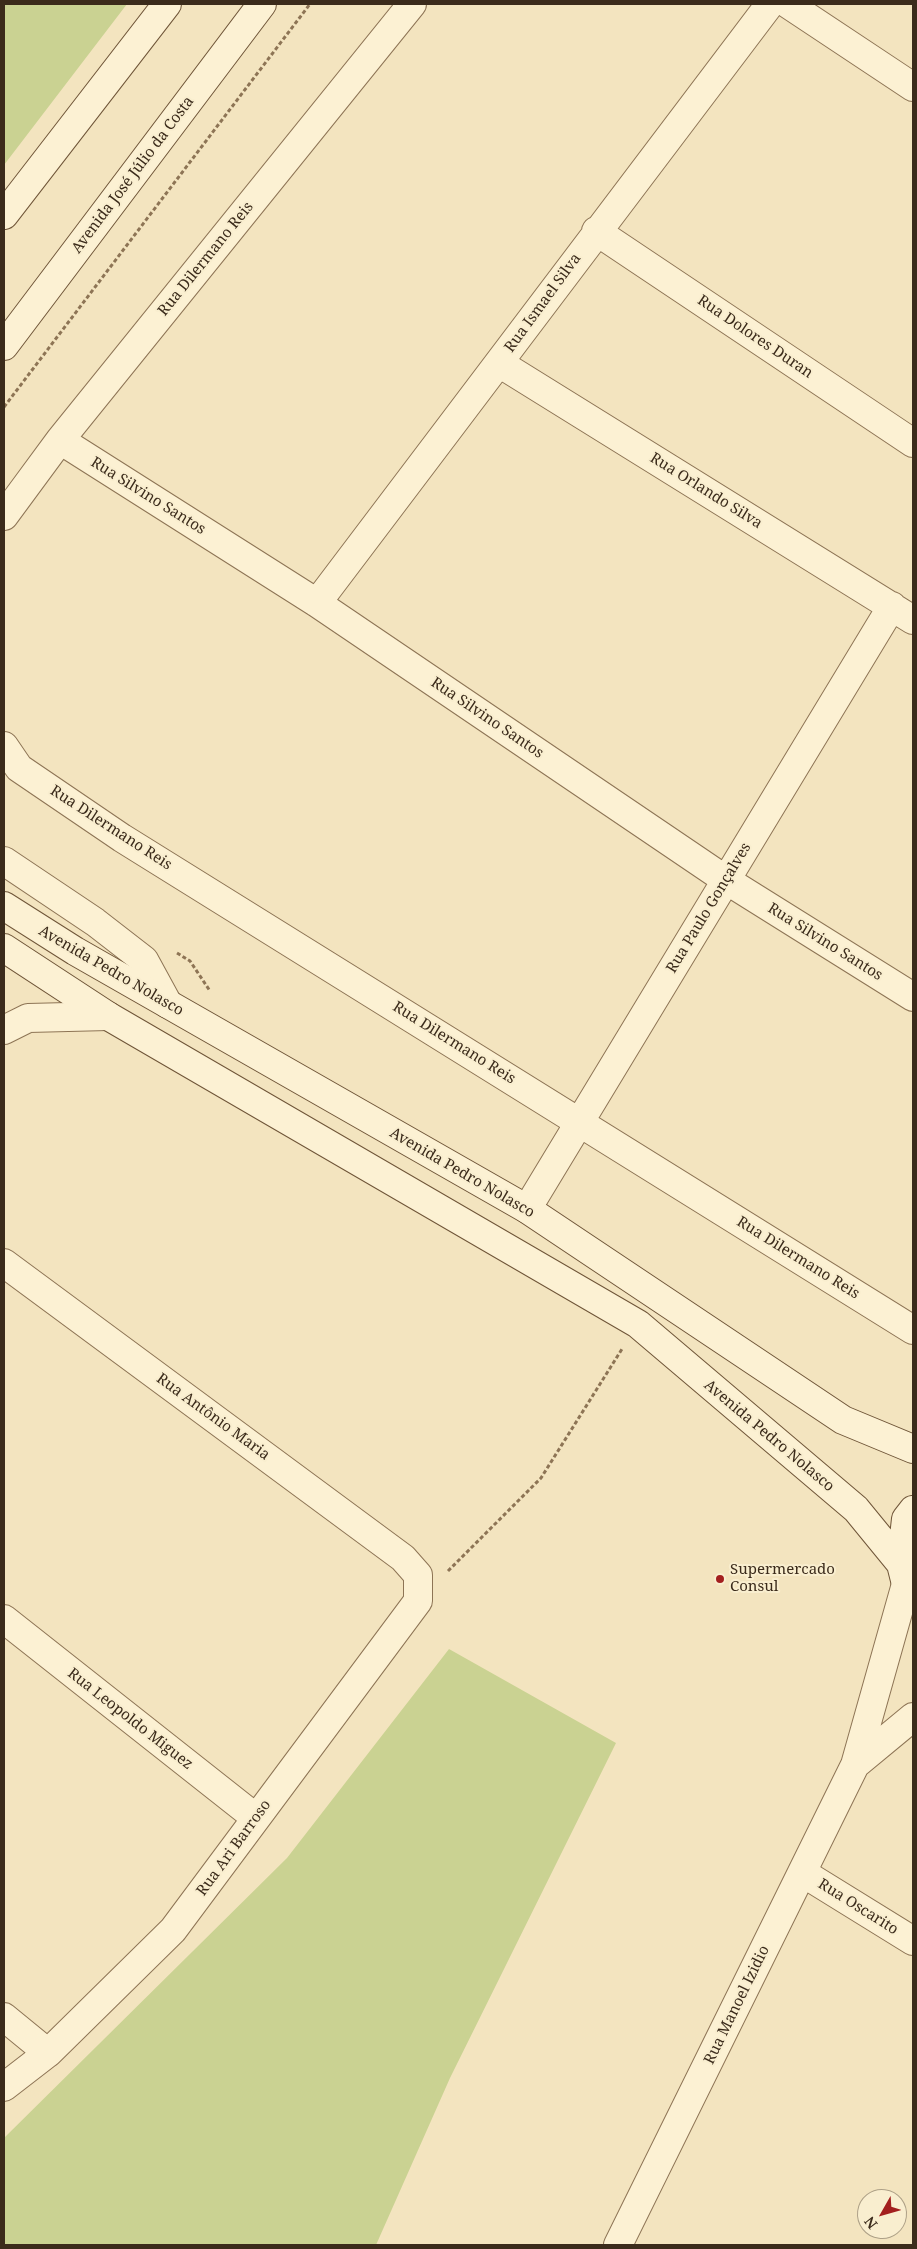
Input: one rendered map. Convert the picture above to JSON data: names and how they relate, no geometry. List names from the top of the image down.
{
  "streets": {
    "street": [
      "Avenida José Júlio da Costa",
      "Rua Dilermano Reis",
      "Rua Ismael Silva",
      "Rua Dolores Duran",
      "Rua Orlando Silva",
      "Rua Silvino Santos",
      "Rua Paulo Gonçalves",
      "Avenida Pedro Nolasco",
      "Rua Antônio Maria",
      "Rua Leopoldo Miguez",
      "Rua Ari Barroso",
      "Rua Oscarito",
      "Rua Manoel Izidio"
    ]
  },
  "crossings": [
    ["Rua Dilermano Reis", "Rua Silvino Santos"],
    ["Rua Dilermano Reis", "Rua Paulo Gonçalves"],
    ["Rua Ismael Silva", "Rua Dolores Duran"],
    ["Rua Ismael Silva", "Rua Orlando Silva"],
    ["Rua Ismael Silva", "Rua Silvino Santos"],
    ["Rua Orlando Silva", "Rua Paulo Gonçalves"],
    ["Rua Silvino Santos", "Rua Paulo Gonçalves"],
    ["Rua Paulo Gonçalves", "Avenida Pedro Nolasco"],
    ["Rua Antônio Maria", "Rua Ari Barroso"],
    ["Rua Leopoldo Miguez", "Rua Ari Barroso"],
    ["Rua Oscarito", "Rua Manoel Izidio"]
  ],
  "places": ["Supermercado Consul"],
  "north": "bottom left"
}
